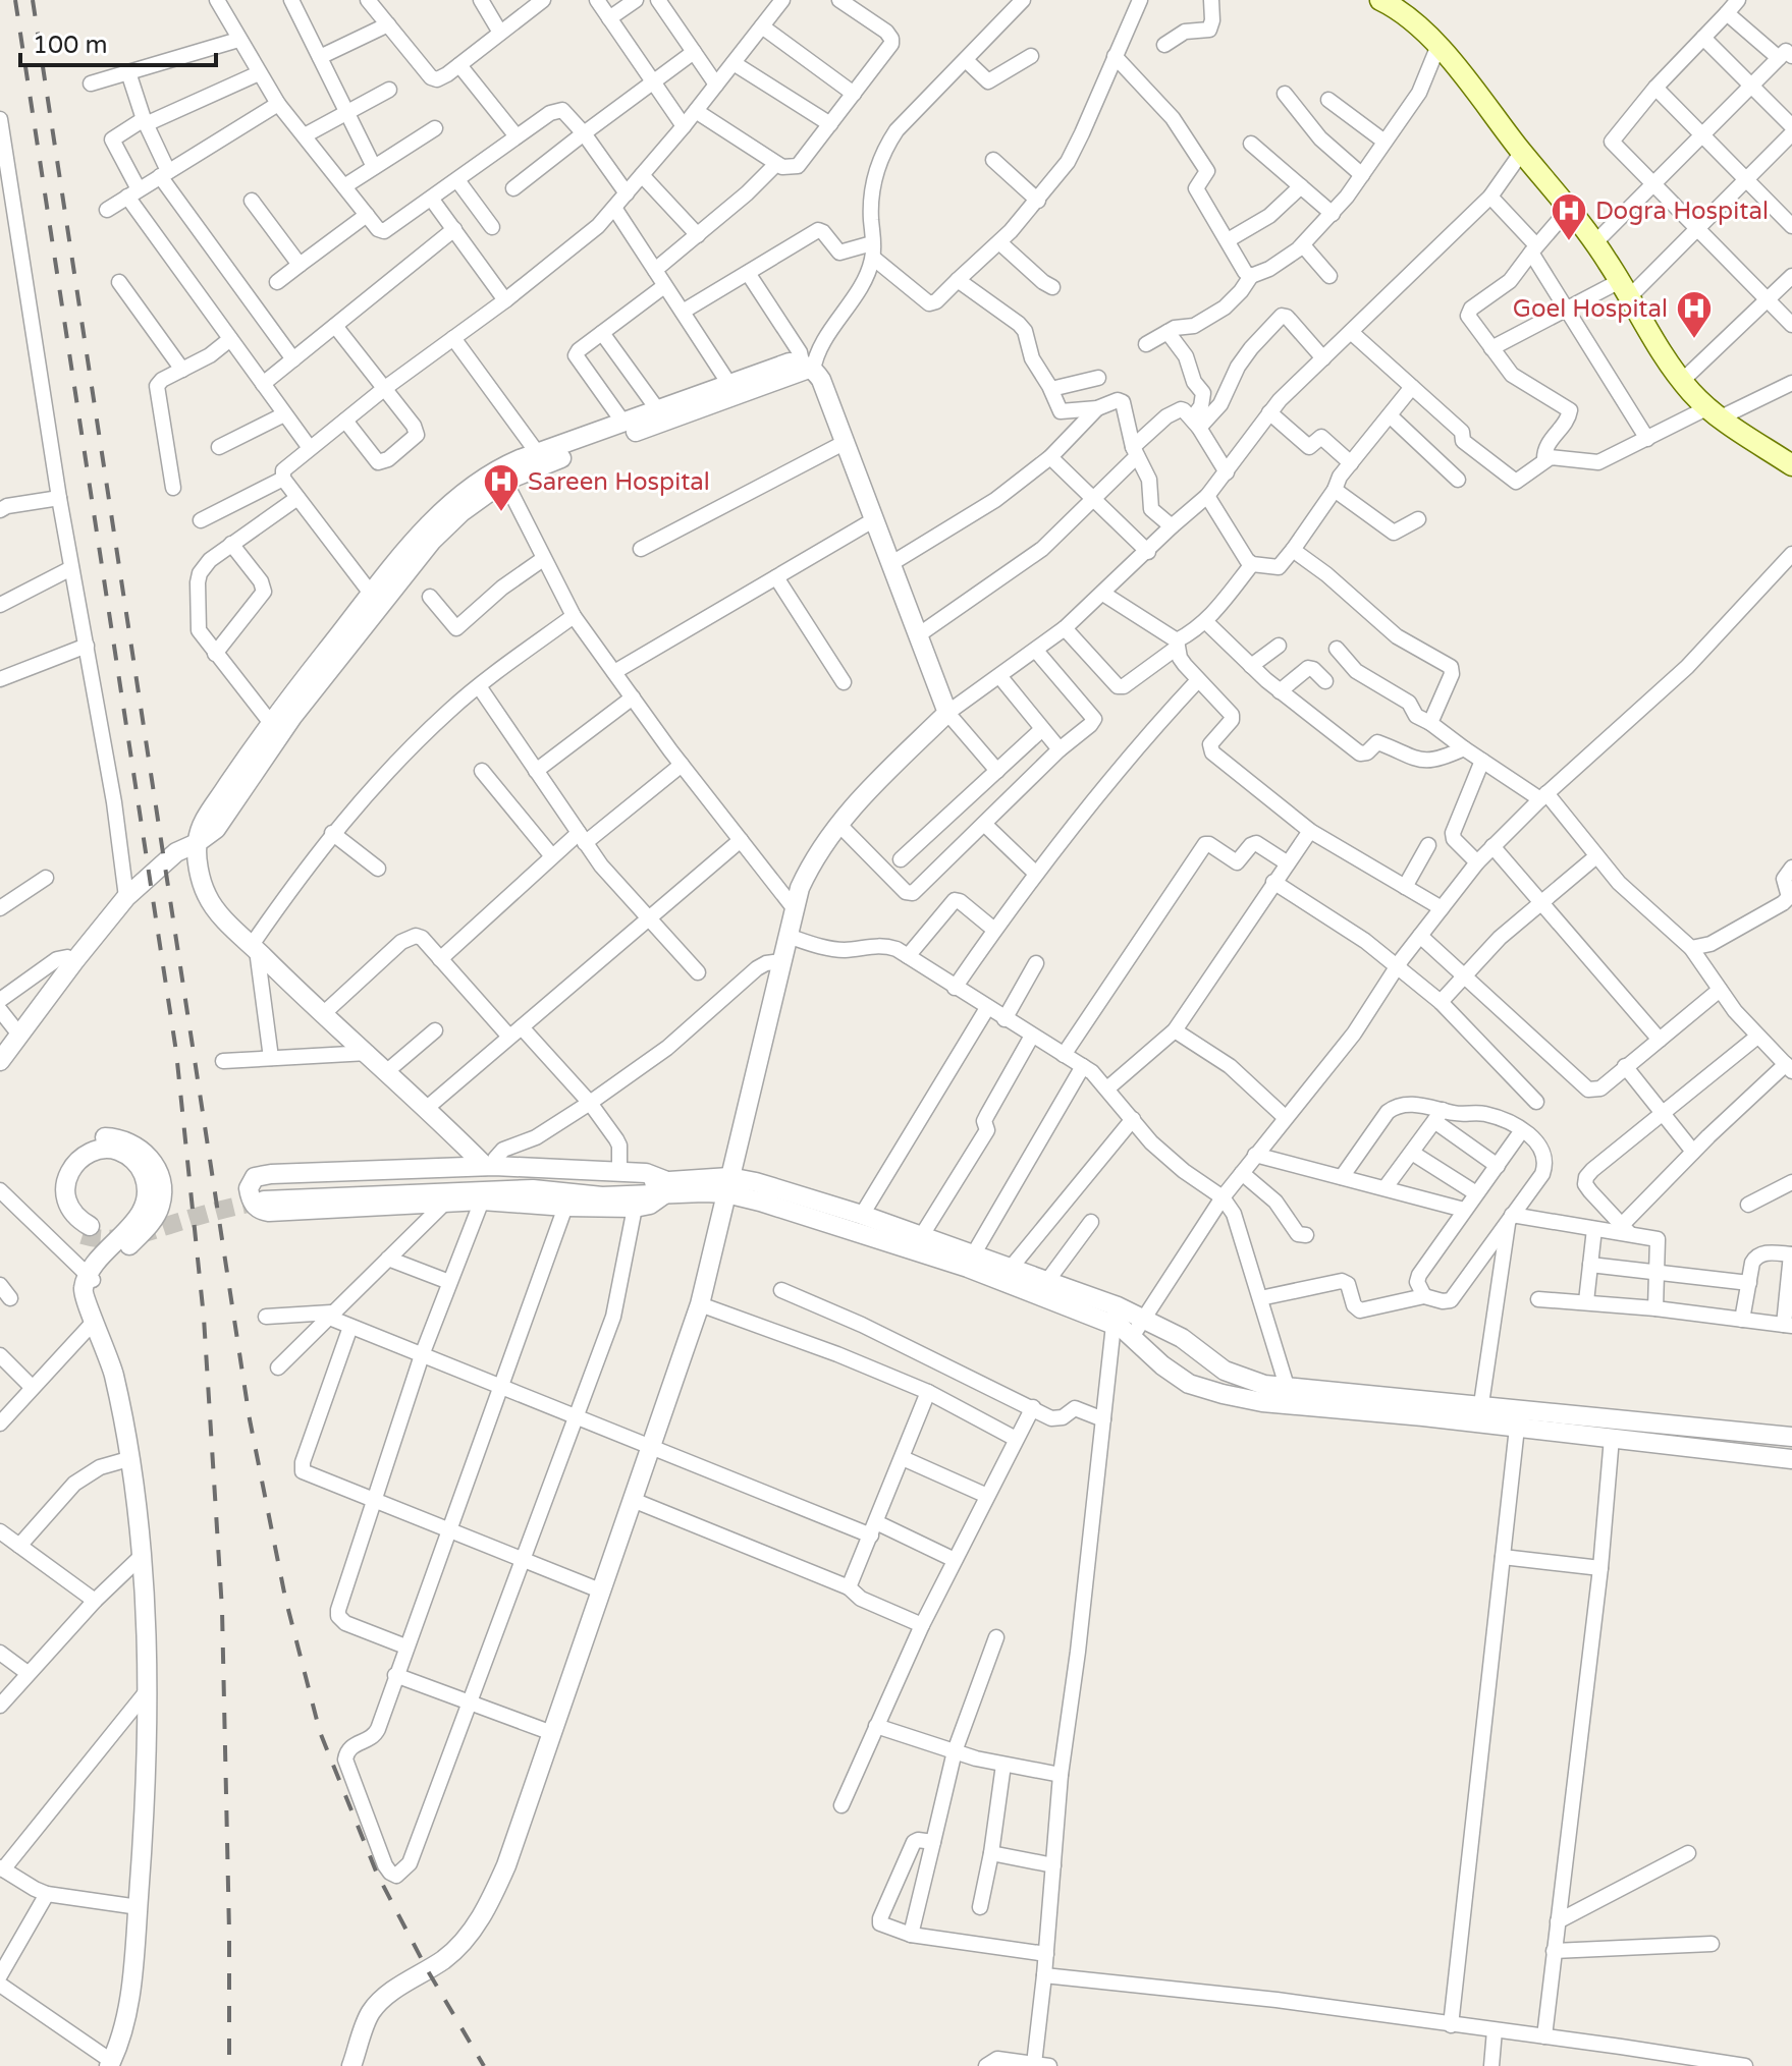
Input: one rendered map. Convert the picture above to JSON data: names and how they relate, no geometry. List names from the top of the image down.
{
  "places": {
    "hospital": ["Dogra Hospital", "Goel Hospital", "Sareen Hospital"]
  },
  "scale_bar": "100 m"
}
